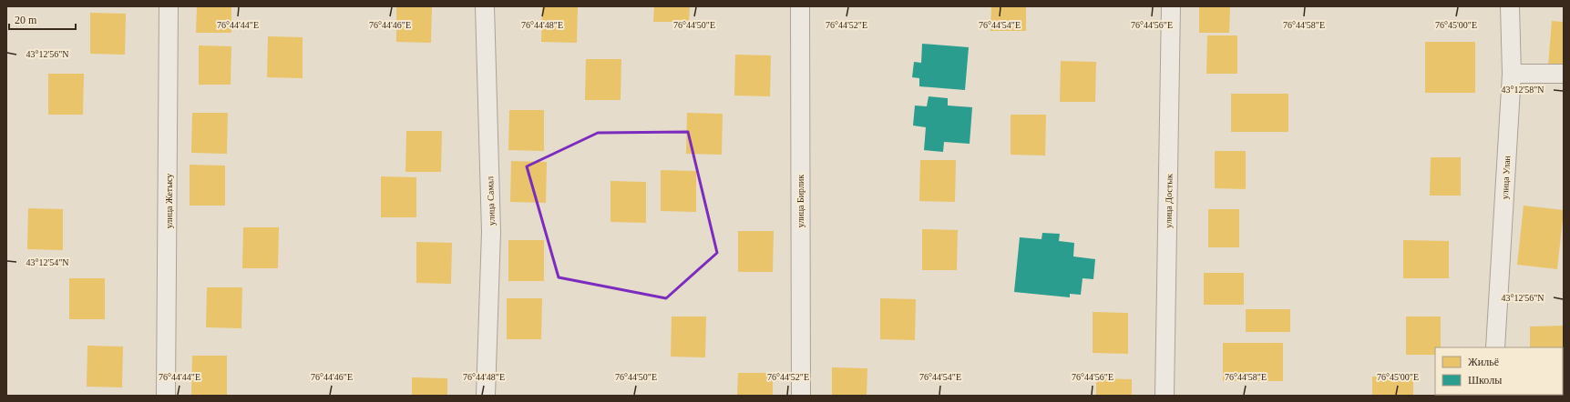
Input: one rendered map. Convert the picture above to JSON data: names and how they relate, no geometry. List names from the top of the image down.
{
  "streets": {
    "street": [
      "улица Улан",
      "улица Жетысу",
      "улица Самал",
      "улица Бирлик",
      "улица Достык"
    ]
  },
  "legend": ["Жильё", "Школы"],
  "scale_bar": "20 m",
  "coordinates": [
    "76°44'44\"E",
    "76°44'46\"E",
    "76°44'48\"E",
    "76°44'50\"E",
    "76°44'52\"E",
    "76°44'54\"E",
    "76°44'56\"E",
    "76°44'58\"E",
    "76°45'00\"E",
    "43°12'56\"N",
    "43°12'58\"N",
    "43°12'54\"N"
  ]
}
